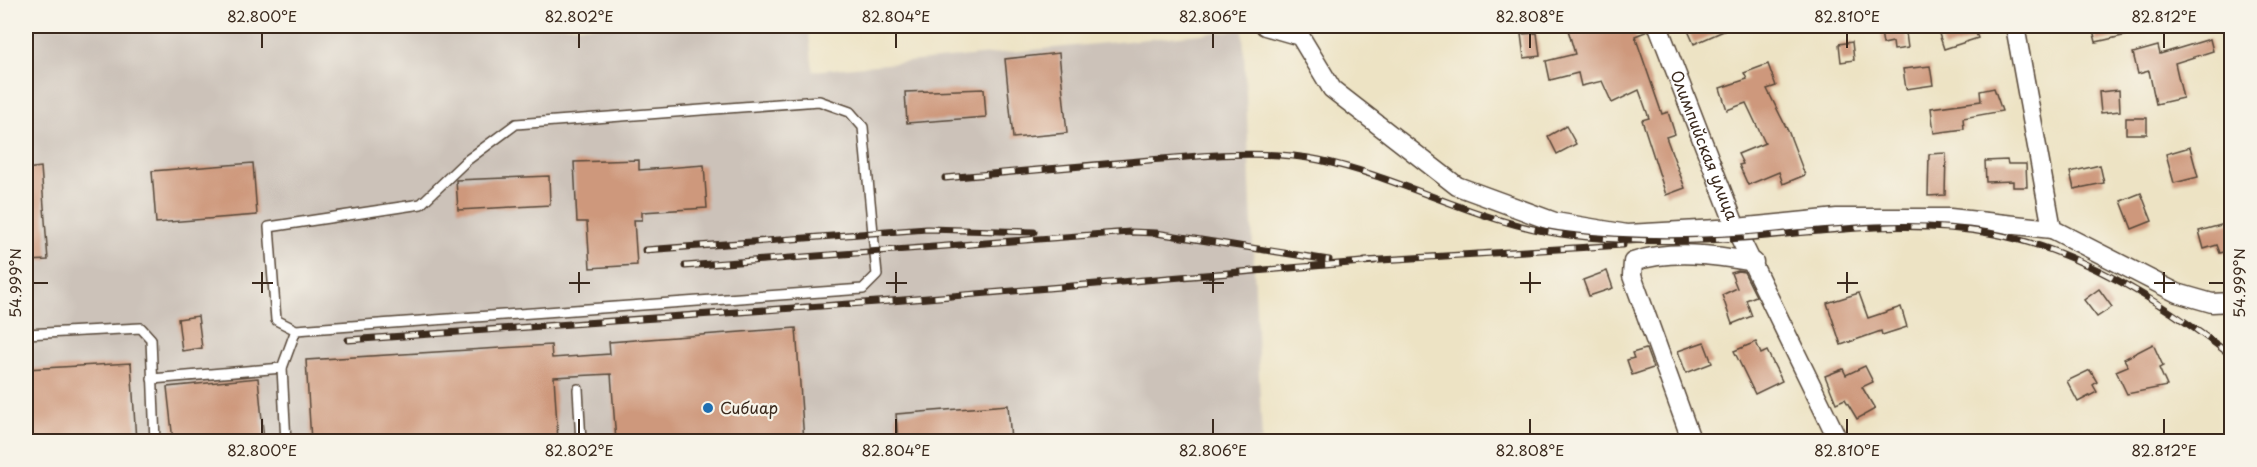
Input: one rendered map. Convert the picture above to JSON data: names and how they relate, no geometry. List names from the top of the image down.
{
  "streets": {
    "street": ["Олимпийская улица"]
  },
  "places": ["Сибиар"],
  "coordinates": [
    "82.800°E",
    "82.802°E",
    "82.804°E",
    "82.806°E",
    "82.808°E",
    "82.810°E",
    "82.812°E",
    "54.999°N"
  ]
}
